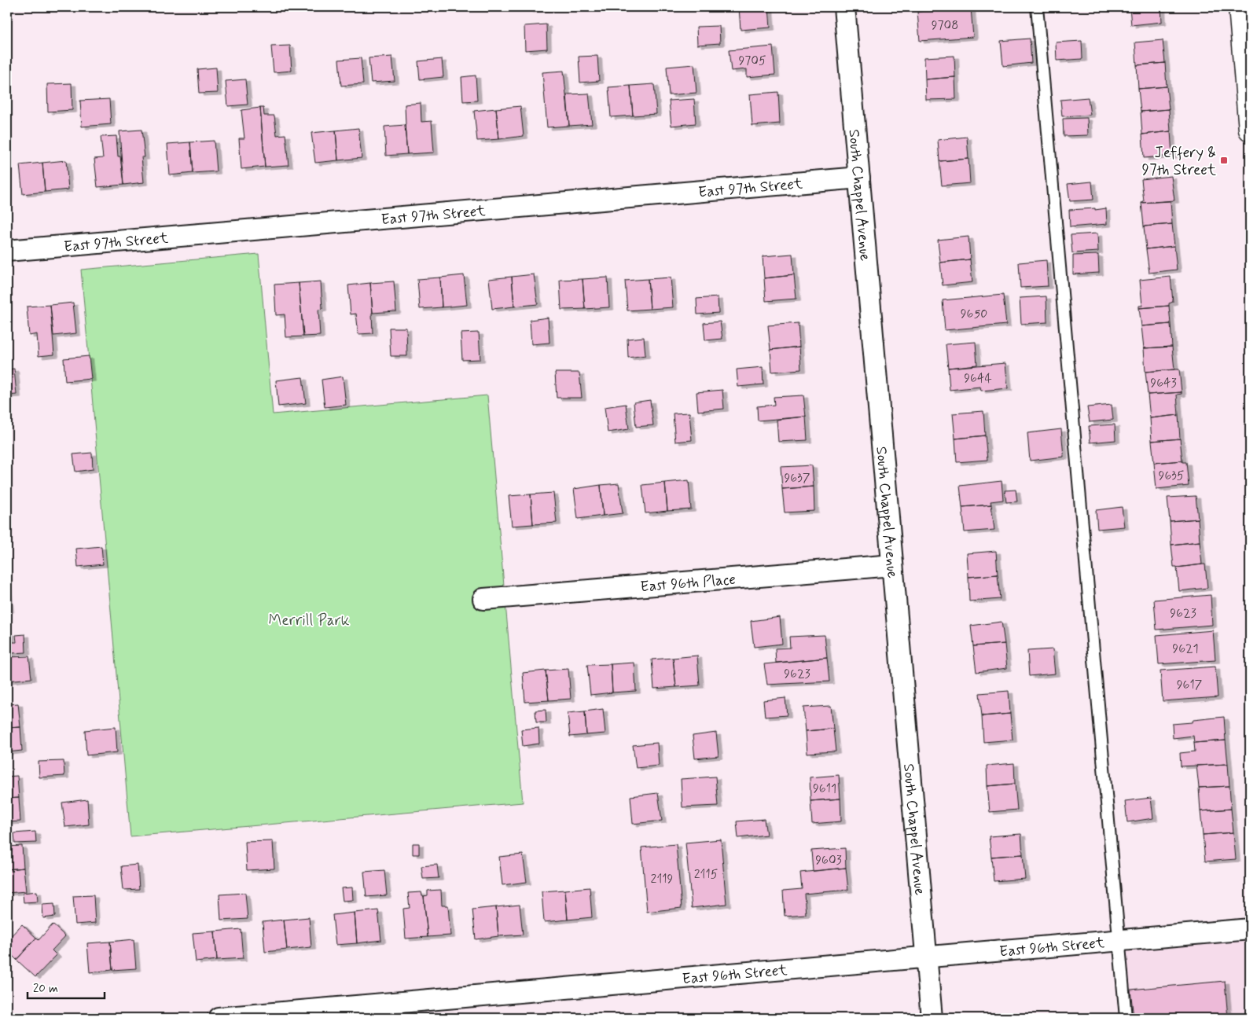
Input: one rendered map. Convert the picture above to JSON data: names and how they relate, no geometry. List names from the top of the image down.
{
  "streets": {
    "street": [
      "East 97th Street",
      "South Chappel Avenue",
      "East 96th Place",
      "East 96th Street"
    ]
  },
  "crossings": [
    ["East 97th Street", "South Chappel Avenue"],
    ["South Chappel Avenue", "East 96th Place"],
    ["South Chappel Avenue", "East 96th Street"]
  ],
  "parks": ["Merrill Park"],
  "places": {
    "transit": ["Jeffery & 97th Street"]
  },
  "house_numbers": [
    "9708",
    "9705",
    "9650",
    "9644",
    "9643",
    "9635",
    "9637",
    "9623",
    "9621",
    "9623",
    "9617",
    "9611",
    "9603",
    "2115",
    "2119"
  ],
  "scale_bar": "20 m"
}
